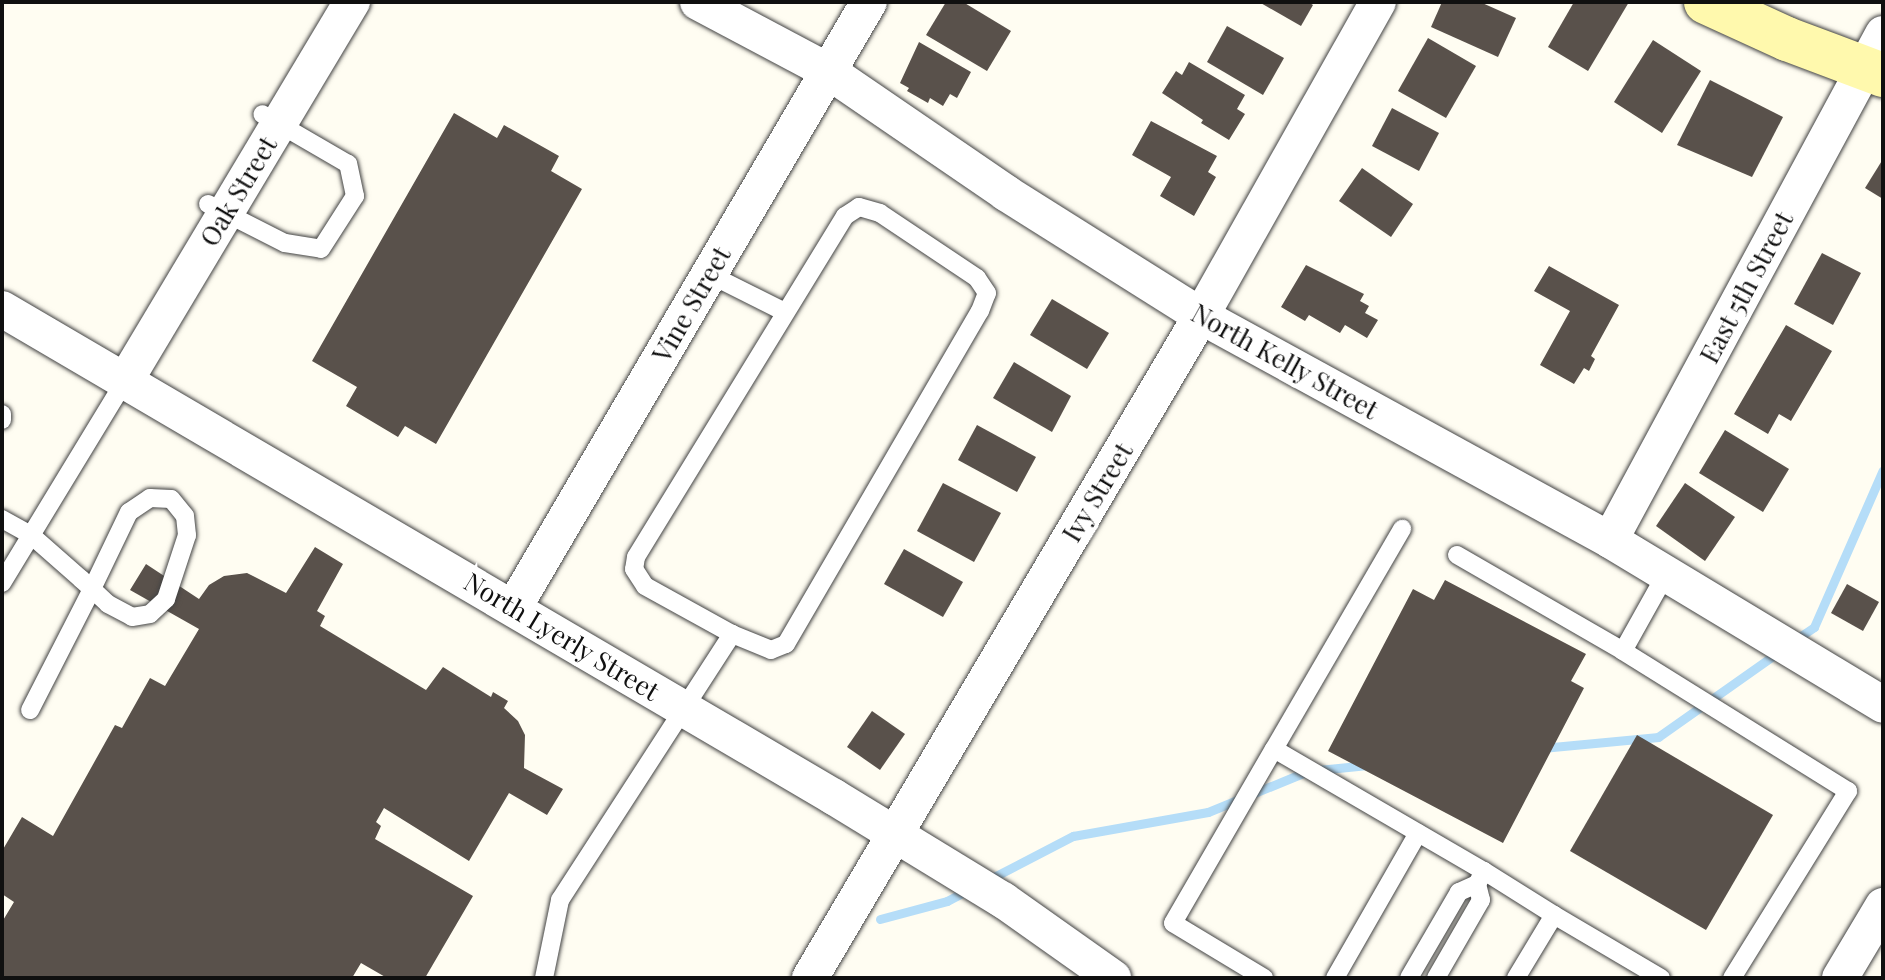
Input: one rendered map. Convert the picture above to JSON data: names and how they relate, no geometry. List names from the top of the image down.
{
  "streets": {
    "street": [
      "Oak Street",
      "East 5th Street",
      "Vine Street",
      "North Kelly Street",
      "Ivy Street",
      "North Lyerly Street"
    ]
  },
  "crossings": [
    ["Oak Street", "North Lyerly Street"],
    ["East 5th Street", "North Kelly Street"],
    ["Vine Street", "North Kelly Street"],
    ["Vine Street", "North Lyerly Street"],
    ["North Kelly Street", "Ivy Street"],
    ["Ivy Street", "North Lyerly Street"]
  ]
}
